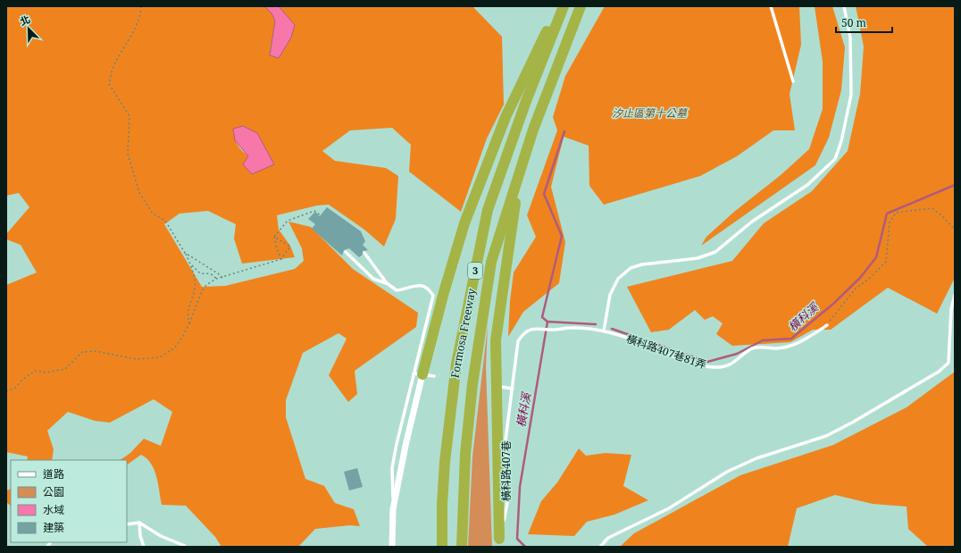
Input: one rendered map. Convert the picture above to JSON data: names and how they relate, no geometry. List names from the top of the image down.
{
  "streets": {
    "highway": ["3", "Formosa Freeway"],
    "lane": ["橫科路407巷81弄", "橫科路407巷"]
  },
  "crossings": [
    ["橫科路407巷81弄", "橫科路407巷"]
  ],
  "water": ["橫科溪"],
  "parks": ["汐止區第十公墓"],
  "legend": [
    "道路",
    "公園",
    "水域",
    "建築"
  ],
  "scale_bar": "50 m",
  "north": "top left"
}
